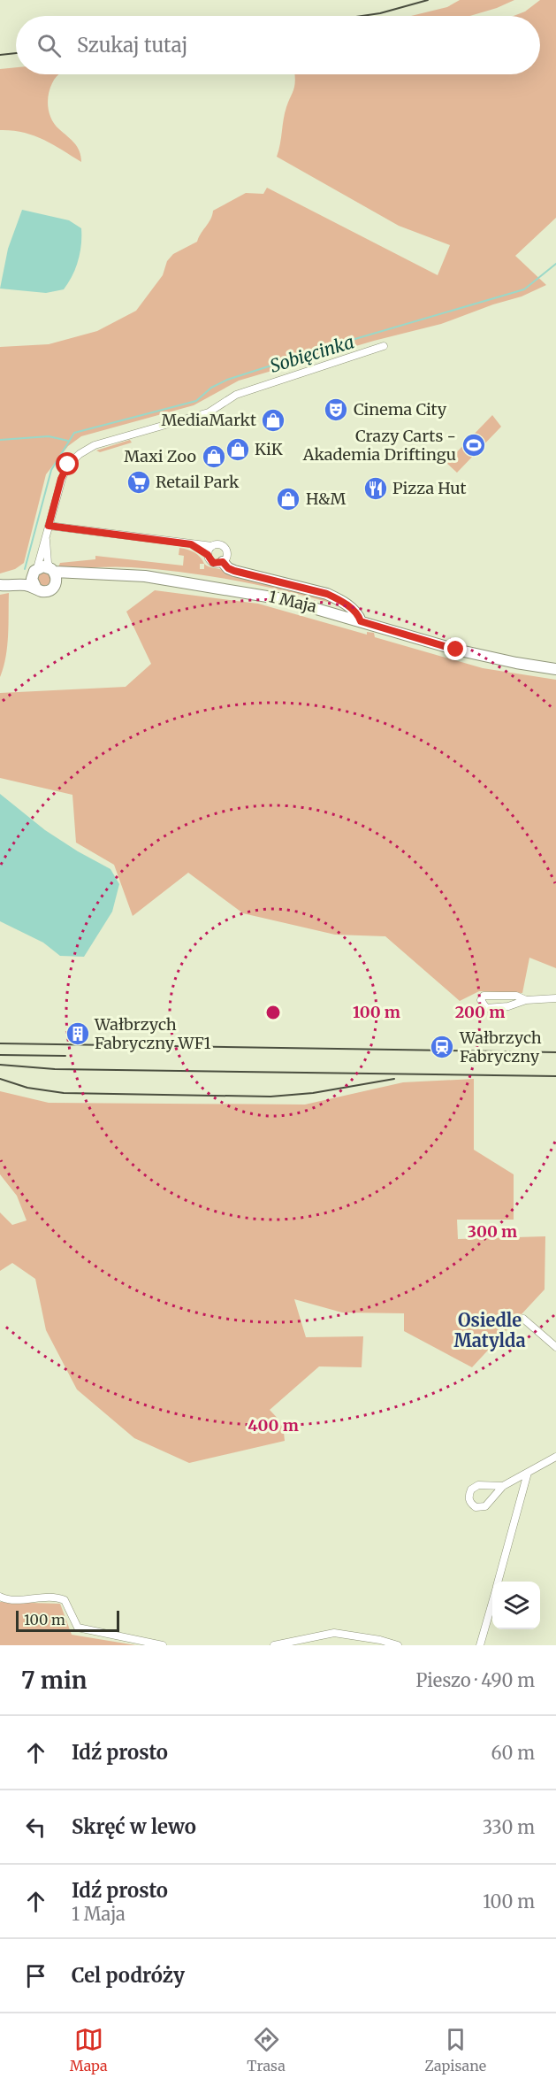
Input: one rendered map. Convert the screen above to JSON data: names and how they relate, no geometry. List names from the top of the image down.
{
  "streets": {
    "main road": ["1 Maja"]
  },
  "districts": ["Osiedle Matylda"],
  "water": ["Sobięcinka"],
  "places": {
    "theatre": ["Cinema City"],
    "shop": [
      "MediaMarkt",
      "KiK",
      "Maxi Zoo",
      "H&M"
    ],
    "sports": ["Crazy Carts - Akademia Driftingu"],
    "supermarket": ["Retail Park"],
    "restaurant": ["Pizza Hut"],
    "building": ["Wałbrzych Fabryczny WF1"],
    "station": ["Wałbrzych Fabryczny"]
  },
  "scale_bar": "100 m",
  "page": {
    "search": "Szukaj tutaj",
    "scale": "100 m",
    "heading": ["7 min", "Pieszo · 490 m"],
    "list": [
      ["Idź prosto", "60 m"],
      ["Skręć w lewo", "330 m"],
      ["Idź prosto", "1 Maja", "100 m"],
      "Cel podróży"
    ],
    "nav": ["Mapa", "Trasa", "Zapisane"]
  },
  "rings": [
    "100 m",
    "200 m",
    "300 m",
    "400 m"
  ]
}
